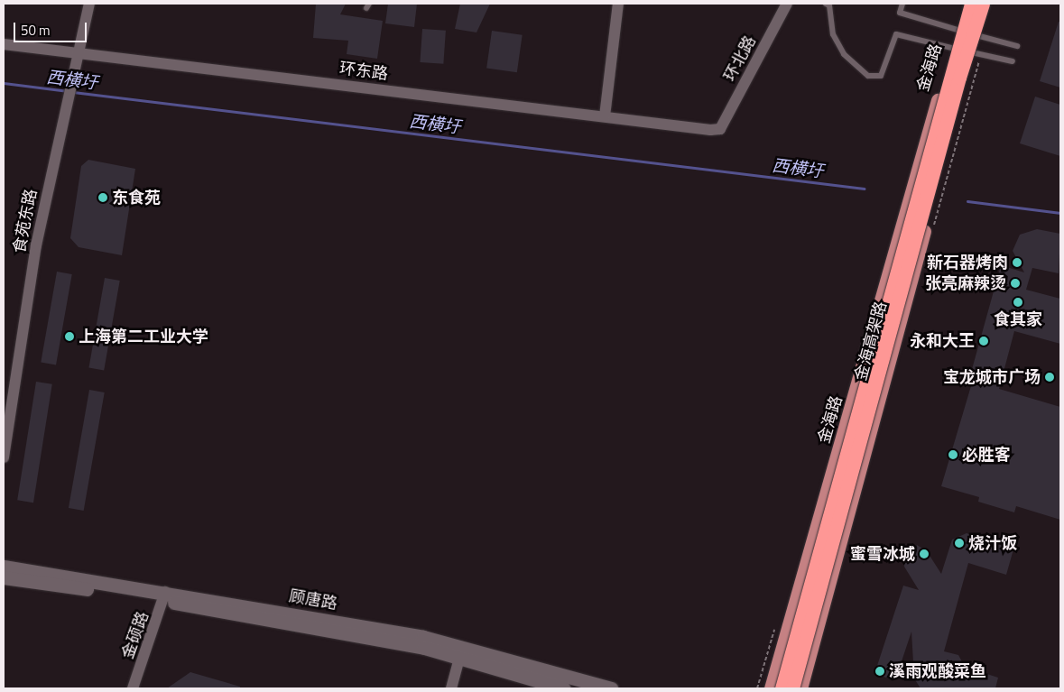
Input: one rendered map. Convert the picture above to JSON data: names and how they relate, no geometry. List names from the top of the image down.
{
  "streets": {
    "highway": ["金海高架路"],
    "main road": ["金海路", "顾唐路"],
    "street": [
      "环北路",
      "环东路",
      "食苑东路",
      "金硕路"
    ]
  },
  "crossings": [
    ["环北路", "环东路"],
    ["环东路", "食苑东路"],
    ["顾唐路", "金硕路"]
  ],
  "water": ["西横圩"],
  "places": [
    "东食苑",
    "新石器烤肉",
    "张亮麻辣烫",
    "食其家",
    "上海第二工业大学",
    "永和大王",
    "宝龙城市广场",
    "必胜客",
    "烧汁饭",
    "蜜雪冰城",
    "溪雨观酸菜鱼"
  ],
  "scale_bar": "50 m"
}
